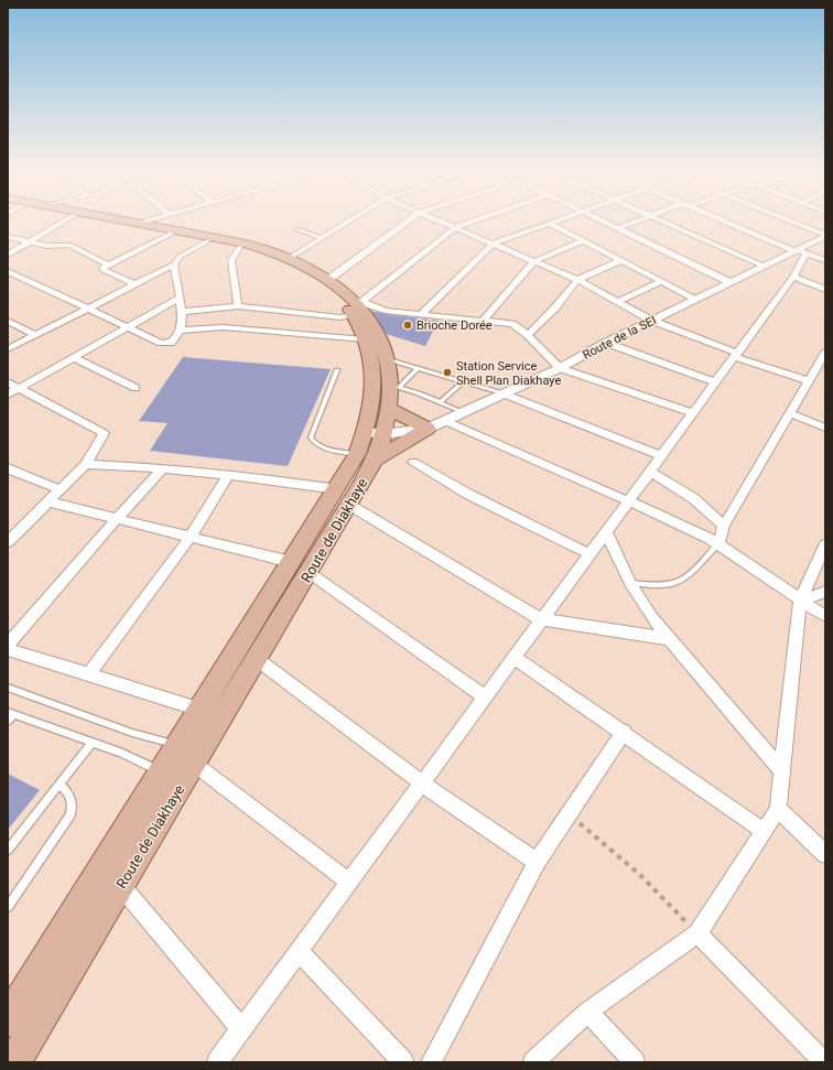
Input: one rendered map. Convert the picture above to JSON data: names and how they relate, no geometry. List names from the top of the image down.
{
  "streets": {
    "main road": ["Route de Diakhaye"],
    "street": ["Route de la SEI"]
  },
  "crossings": [
    ["Route de la SEI", "Route de Diakhaye"]
  ],
  "places": ["Brioche Dorée", "Station Service Shell Plan Diakhaye"]
}
